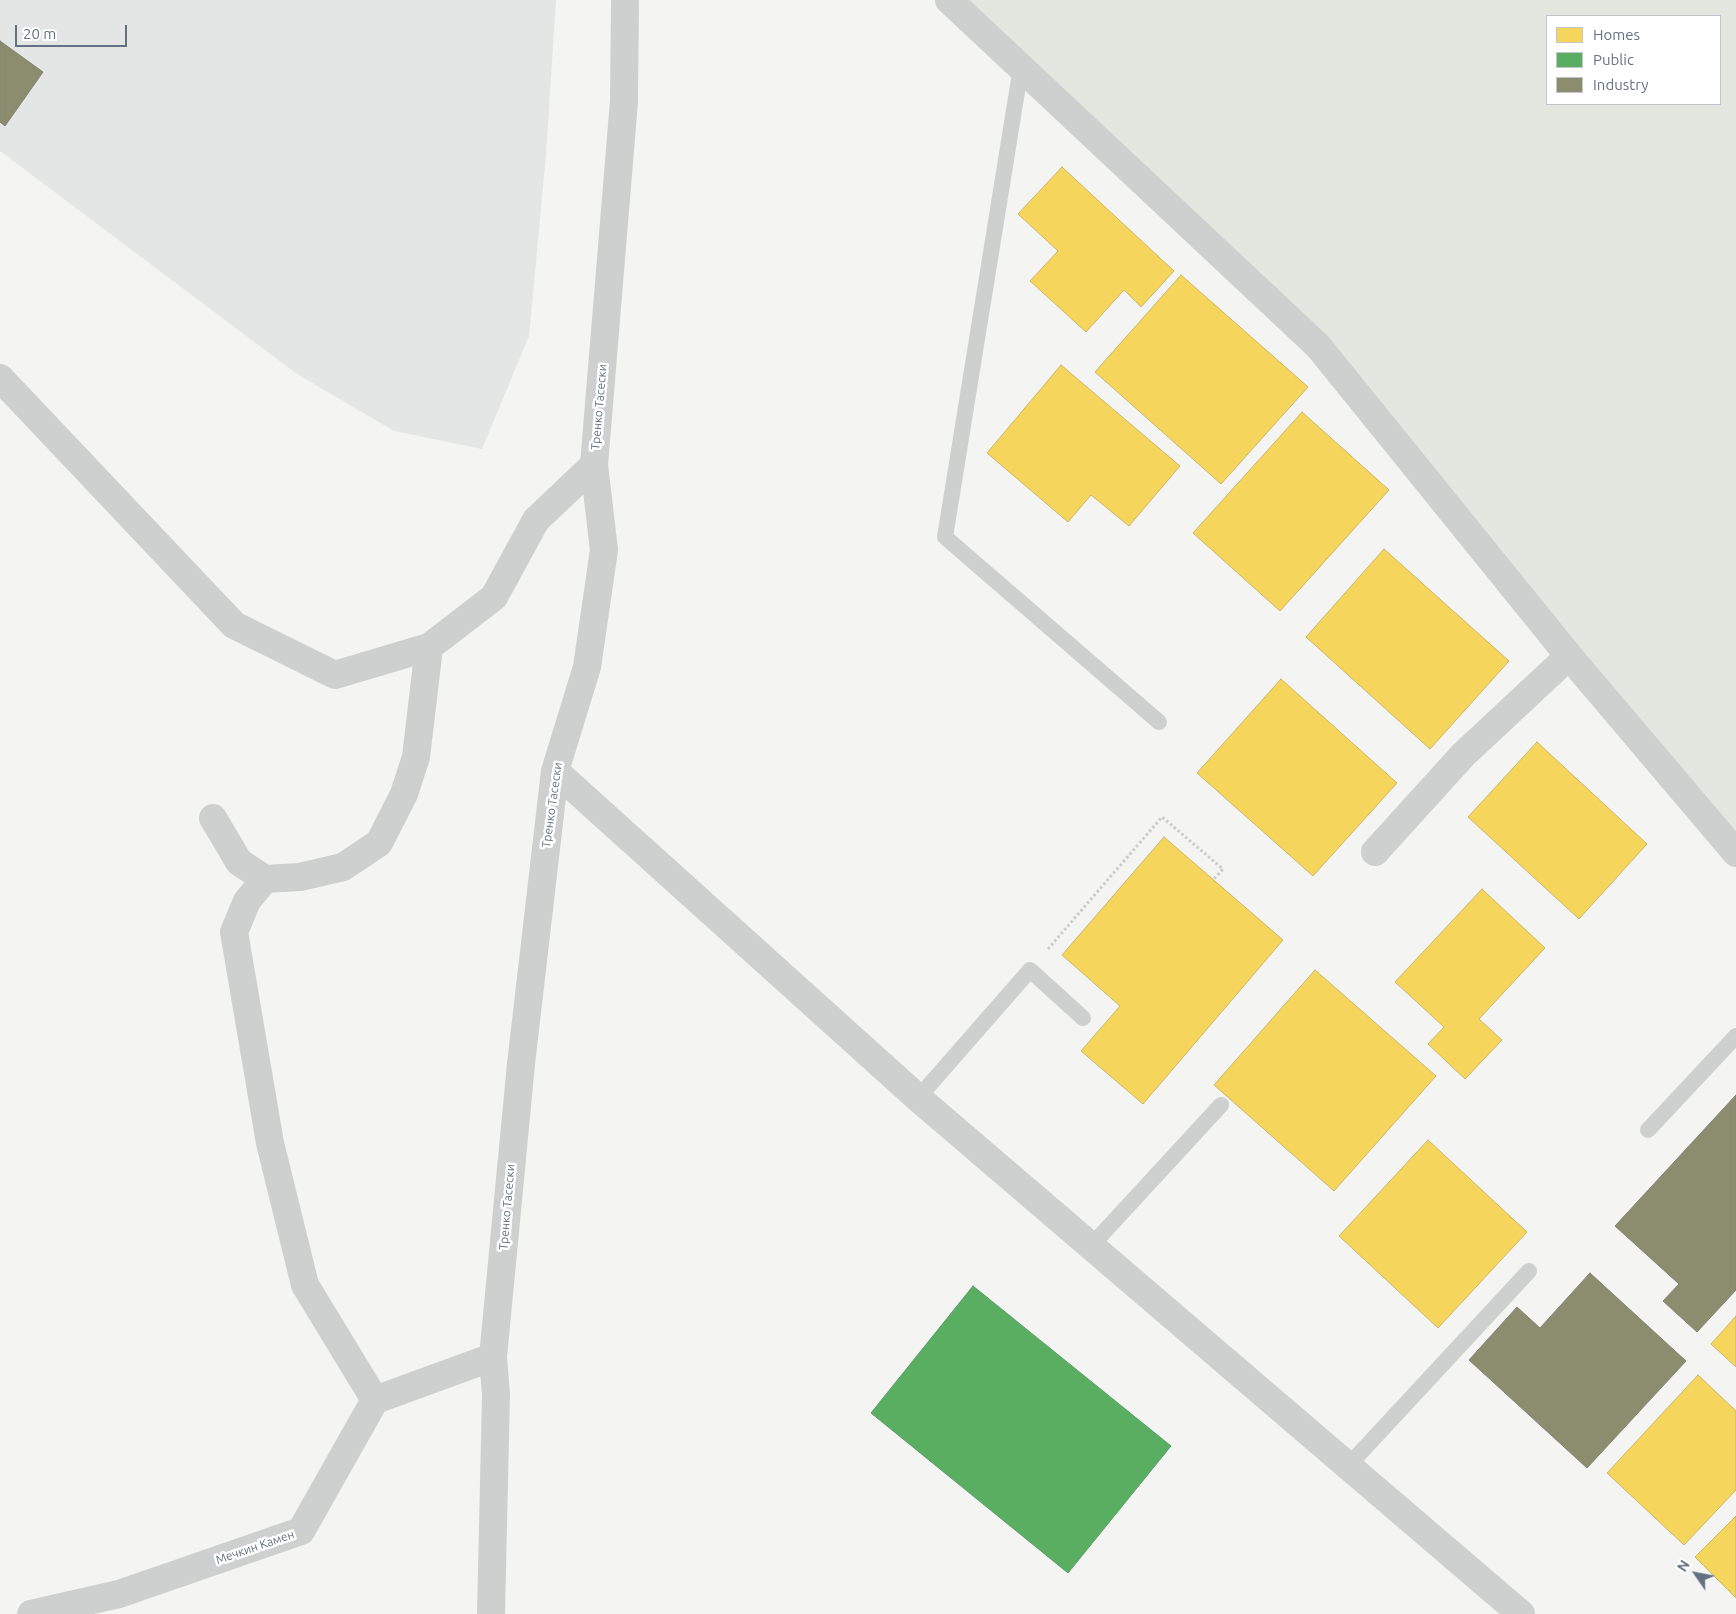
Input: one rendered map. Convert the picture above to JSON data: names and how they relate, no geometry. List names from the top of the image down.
{
  "streets": {
    "street": ["Тренко Тасески", "Мечкин Камен"]
  },
  "legend": ["Homes", "Public", "Industry"],
  "scale_bar": "20 m",
  "north": "top left"
}
